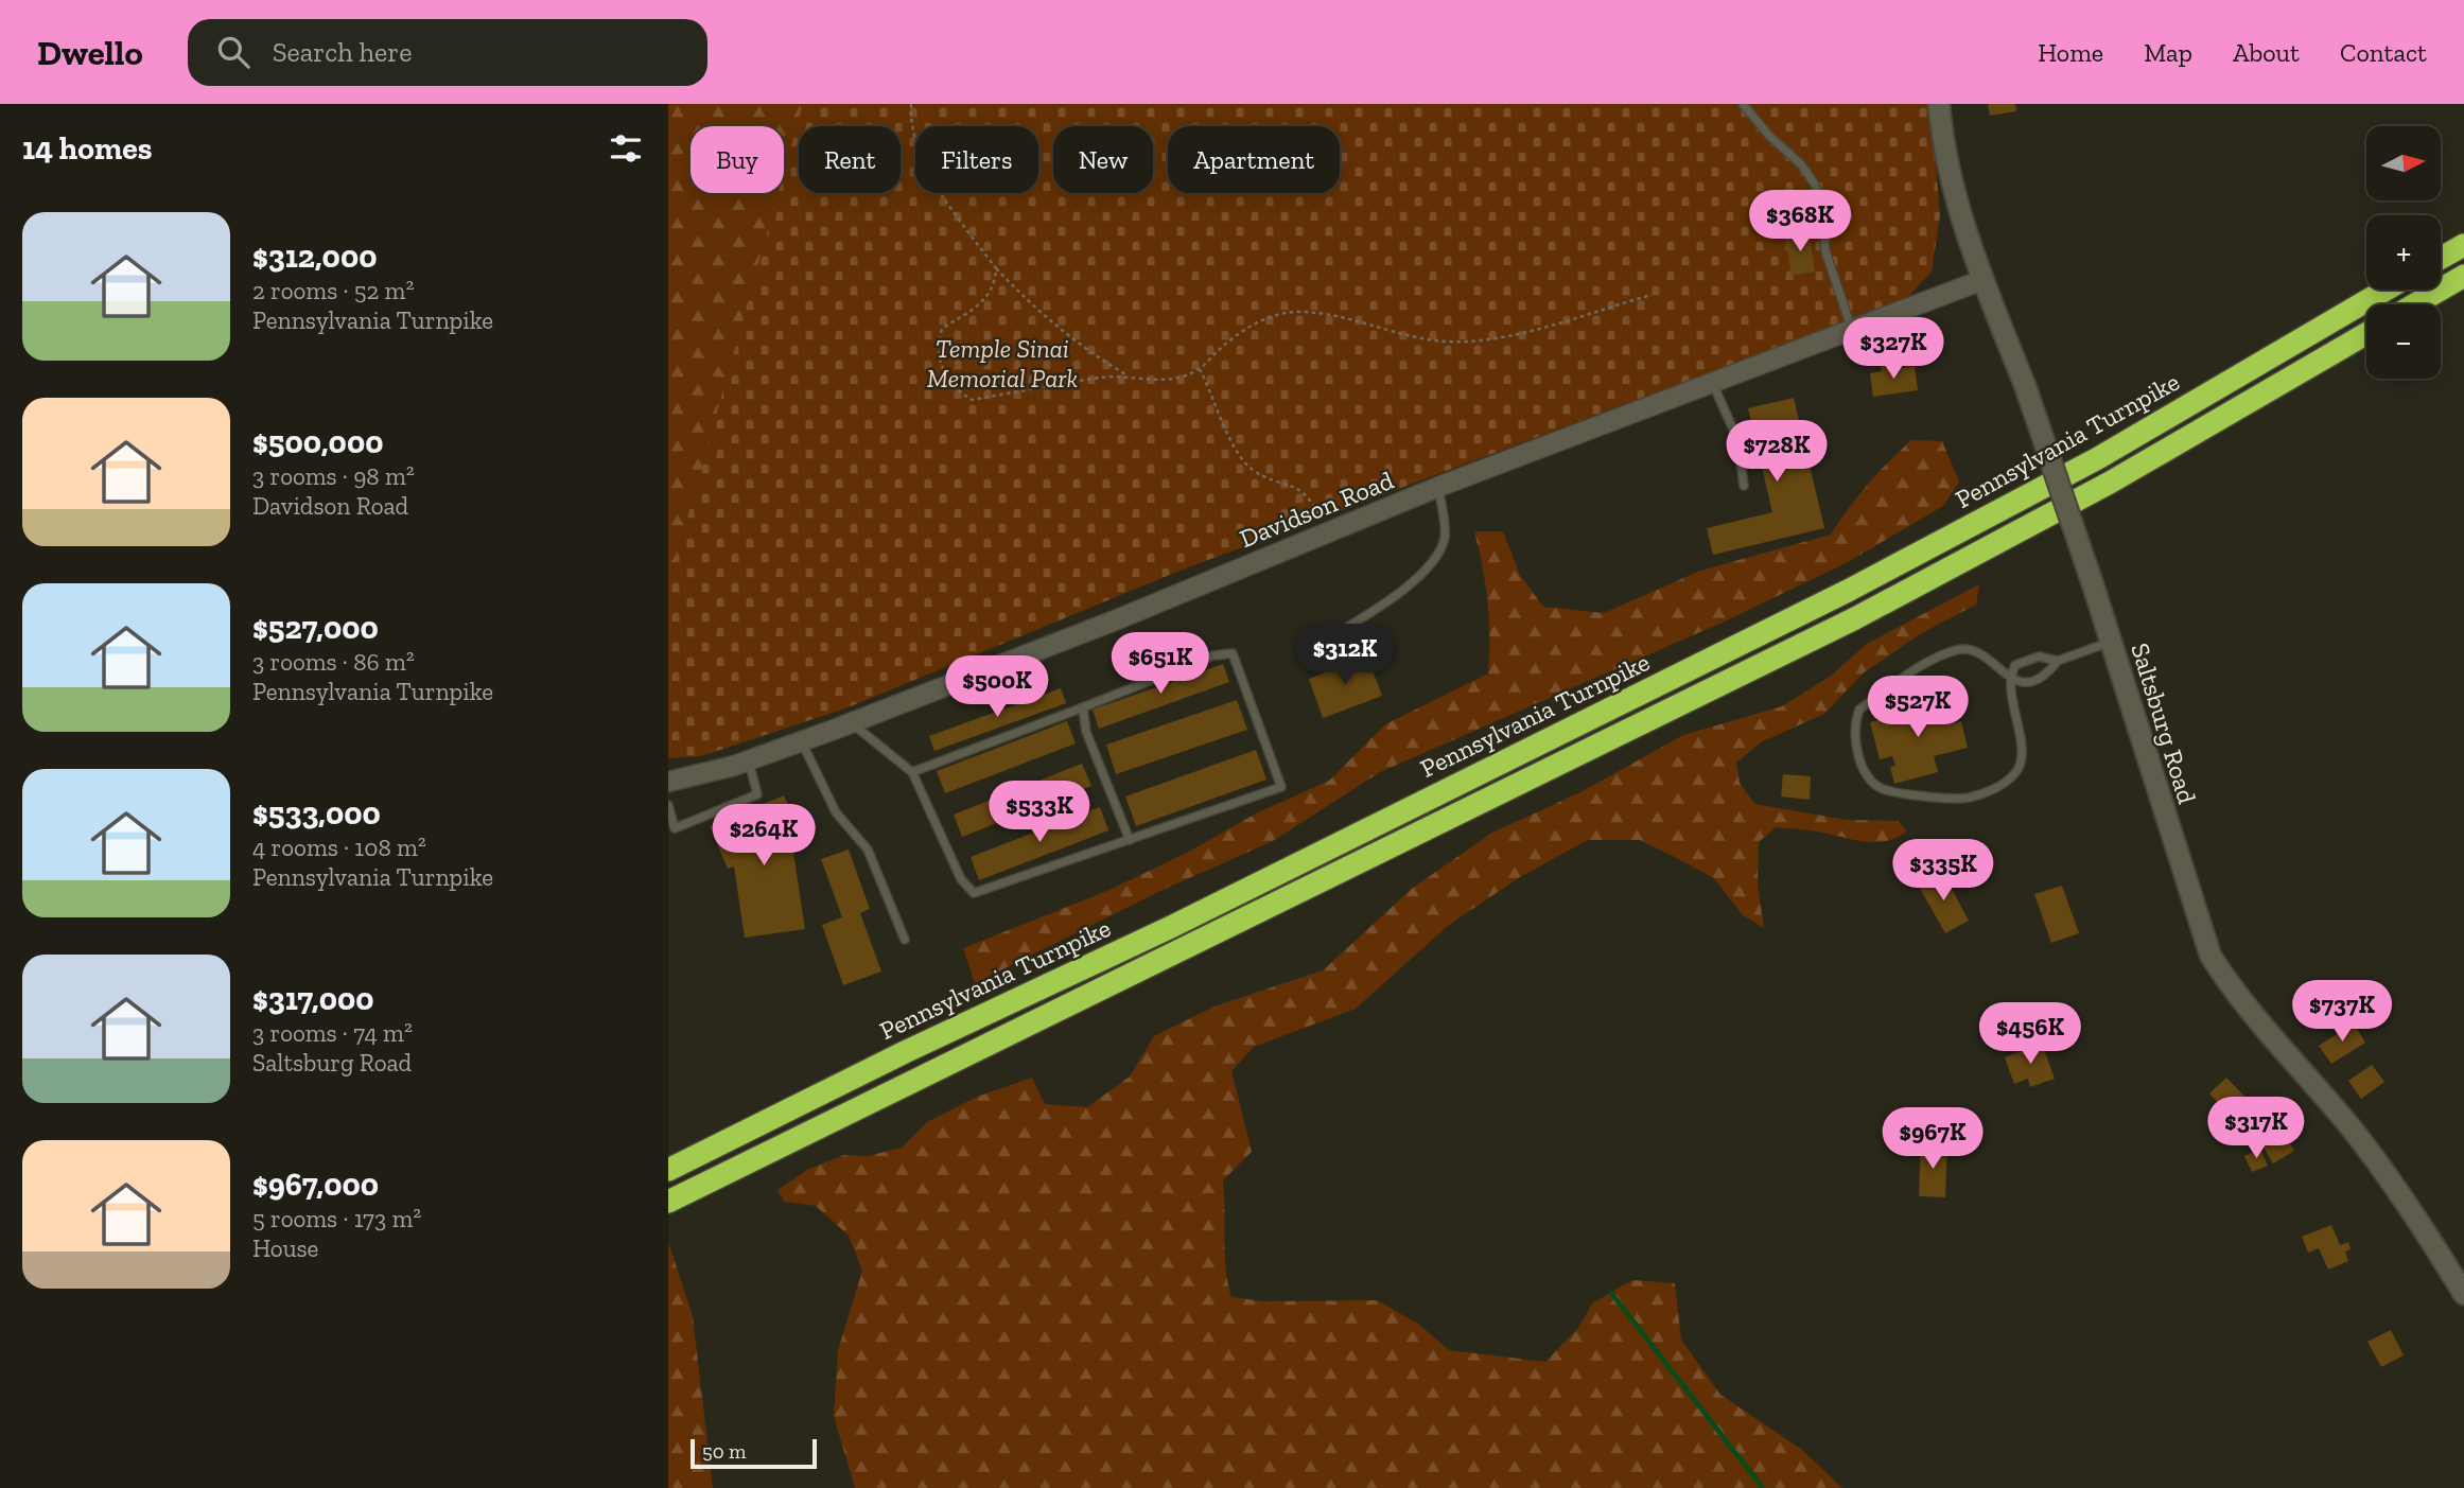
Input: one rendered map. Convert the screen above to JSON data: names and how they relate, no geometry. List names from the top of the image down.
{
  "streets": {
    "highway": ["Pennsylvania Turnpike"],
    "main road": ["Saltsburg Road"],
    "street": ["Davidson Road"]
  },
  "crossings": [
    ["Davidson Road", "Saltsburg Road"]
  ],
  "parks": ["Temple Sinai Memorial Park"],
  "scale_bar": "50 m",
  "north": "right",
  "page": {
    "header": "Dwello",
    "search": "Search here",
    "nav": [
      "Home",
      "Map",
      "About",
      "Contact"
    ],
    "heading": "14 homes",
    "map_buttons": ["+", "−"],
    "chip": [
      "Buy",
      "Rent",
      "Filters",
      "New",
      "Apartment"
    ],
    "price": [
      "$368K",
      "$327K",
      "$728K",
      "$312K",
      "$651K",
      "$500K",
      "$527K",
      "$533K",
      "$264K",
      "$335K",
      "$737K",
      "$456K",
      "$317K",
      "$967K"
    ],
    "list": [
      {
        "name": "$312,000",
        "note": "2 rooms · 52 m² · Pennsylvania Turnpike"
      },
      {
        "name": "$500,000",
        "note": "3 rooms · 98 m² · Davidson Road"
      },
      {
        "name": "$527,000",
        "note": "3 rooms · 86 m² · Pennsylvania Turnpike"
      },
      {
        "name": "$533,000",
        "note": "4 rooms · 108 m² · Pennsylvania Turnpike"
      },
      {
        "name": "$317,000",
        "note": "3 rooms · 74 m² · Saltsburg Road"
      },
      {
        "name": "$967,000",
        "note": "5 rooms · 173 m² · House"
      }
    ],
    "scale": "50 m"
  }
}
